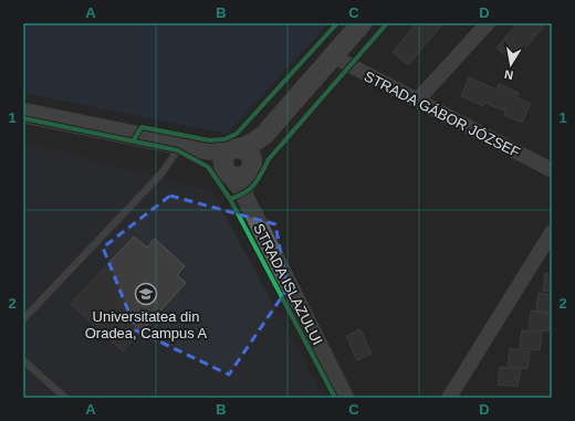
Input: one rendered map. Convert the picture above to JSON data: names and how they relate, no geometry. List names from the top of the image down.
{
  "streets": {
    "street": ["STRADA GÁBOR JÓZSEF", "STRADA ISLAZULUI"]
  },
  "places": {
    "school or university": ["Universitatea din Oradea, Campus A"]
  },
  "north": "bottom",
  "grid": {
    "columns": [
      "A",
      "B",
      "C",
      "D"
    ],
    "rows": ["1", "2"]
  }
}
